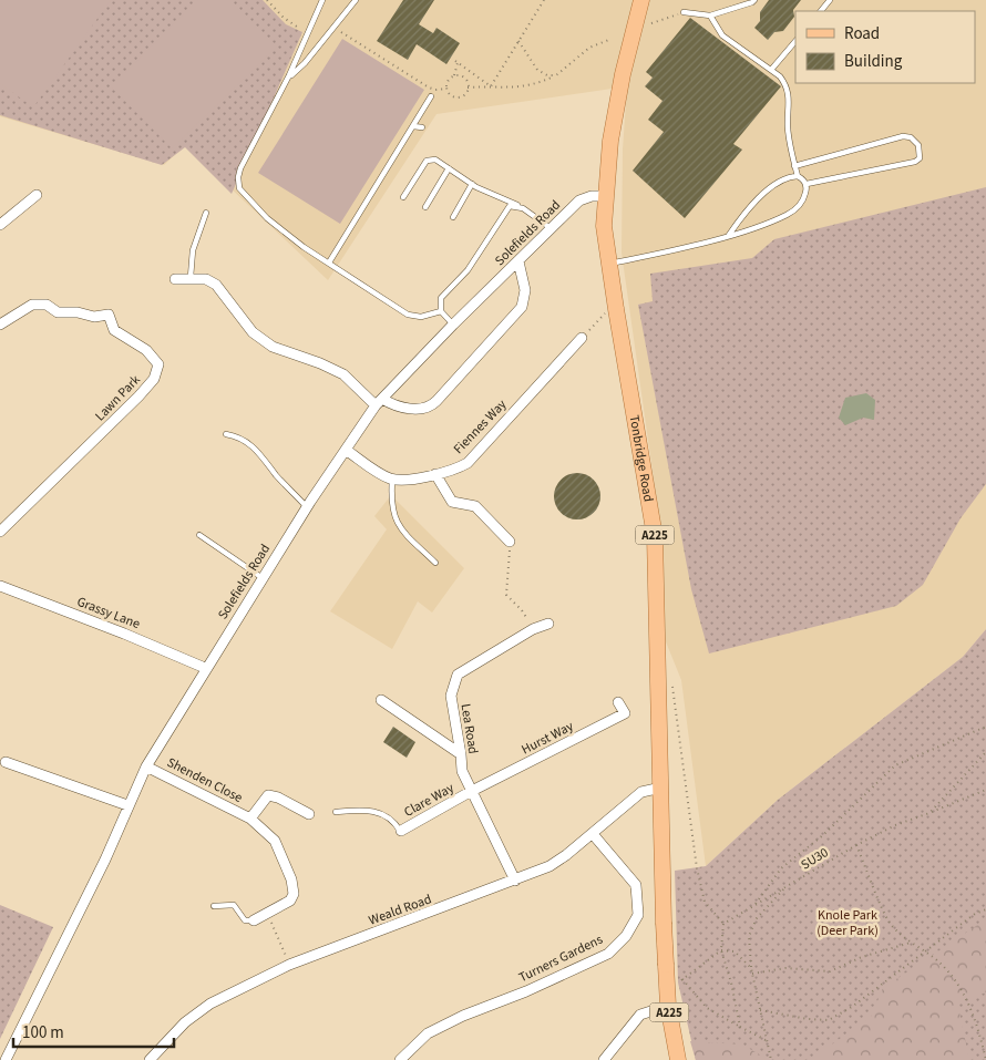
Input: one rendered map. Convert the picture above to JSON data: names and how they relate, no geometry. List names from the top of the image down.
{
  "streets": {
    "main road": ["Tonbridge Road", "A225"],
    "street": [
      "Solefields Road",
      "Lawn Park",
      "Fiennes Way",
      "Grassy Lane",
      "Lea Road",
      "Hurst Way",
      "Shenden Close",
      "Clare Way",
      "Weald Road",
      "Turners Gardens"
    ],
    "path": ["SU30"]
  },
  "crossings": [
    ["Solefields Road", "Tonbridge Road"],
    ["Solefields Road", "Grassy Lane"],
    ["Solefields Road", "Shenden Close"],
    ["Tonbridge Road", "A225"],
    ["Tonbridge Road", "Weald Road"],
    ["Lea Road", "Hurst Way"],
    ["Lea Road", "Clare Way"],
    ["Lea Road", "Weald Road"],
    ["Hurst Way", "Clare Way"],
    ["Weald Road", "Turners Gardens"]
  ],
  "parks": ["Knole Park (Deer Park)"],
  "legend": ["Road", "Building"],
  "scale_bar": "100 m"
}
